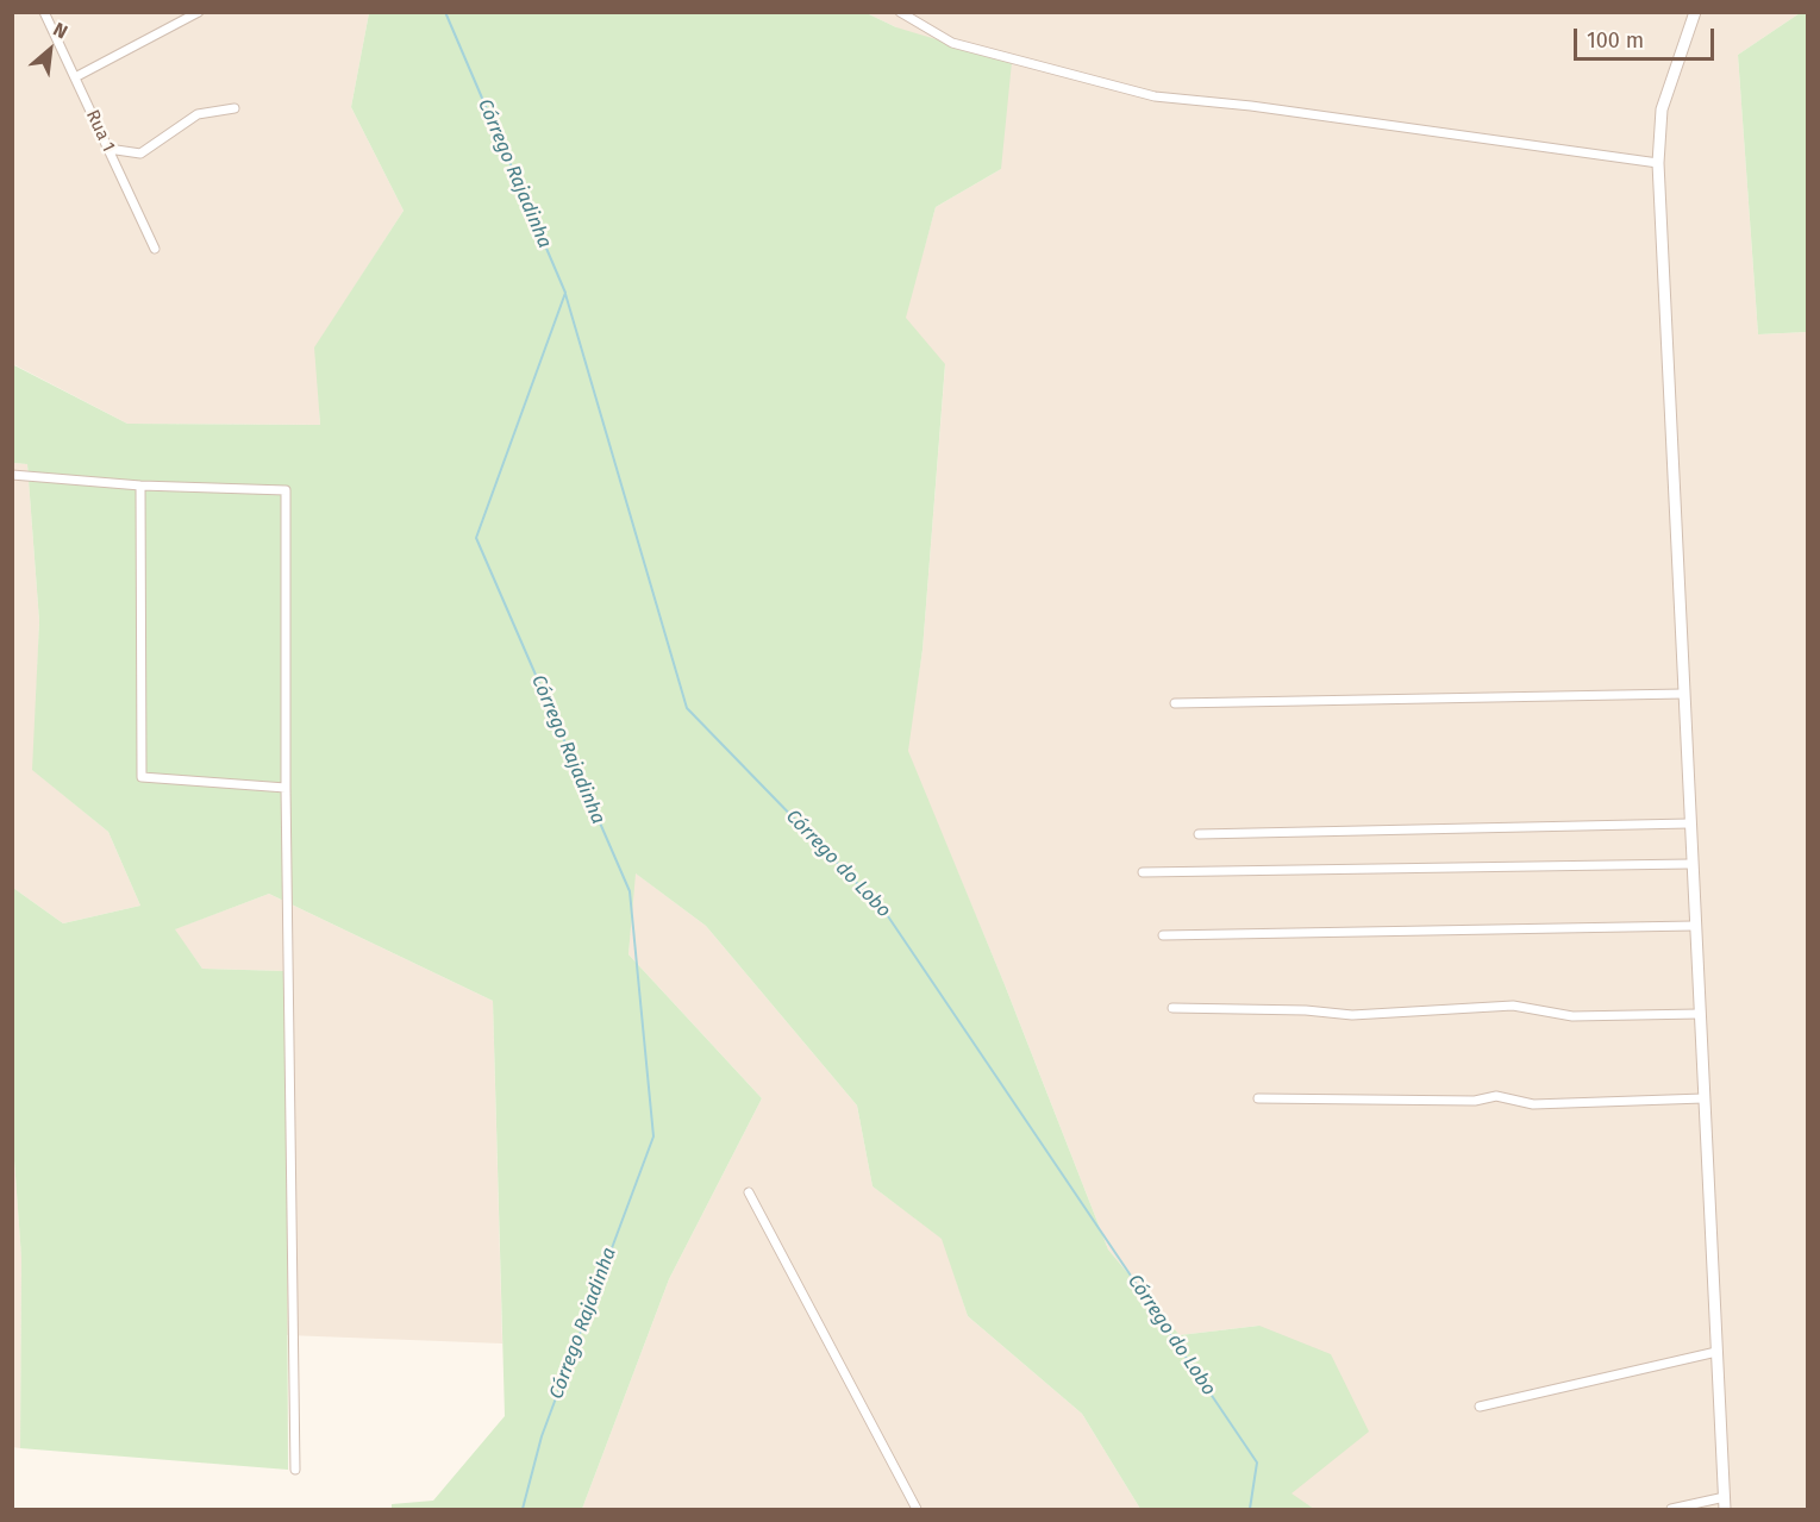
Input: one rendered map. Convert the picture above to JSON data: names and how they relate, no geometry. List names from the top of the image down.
{
  "streets": {
    "street": ["Rua 1"]
  },
  "water": ["Córrego Rajadinha", "Córrego do Lobo"],
  "scale_bar": "100 m",
  "north": "top right"
}
